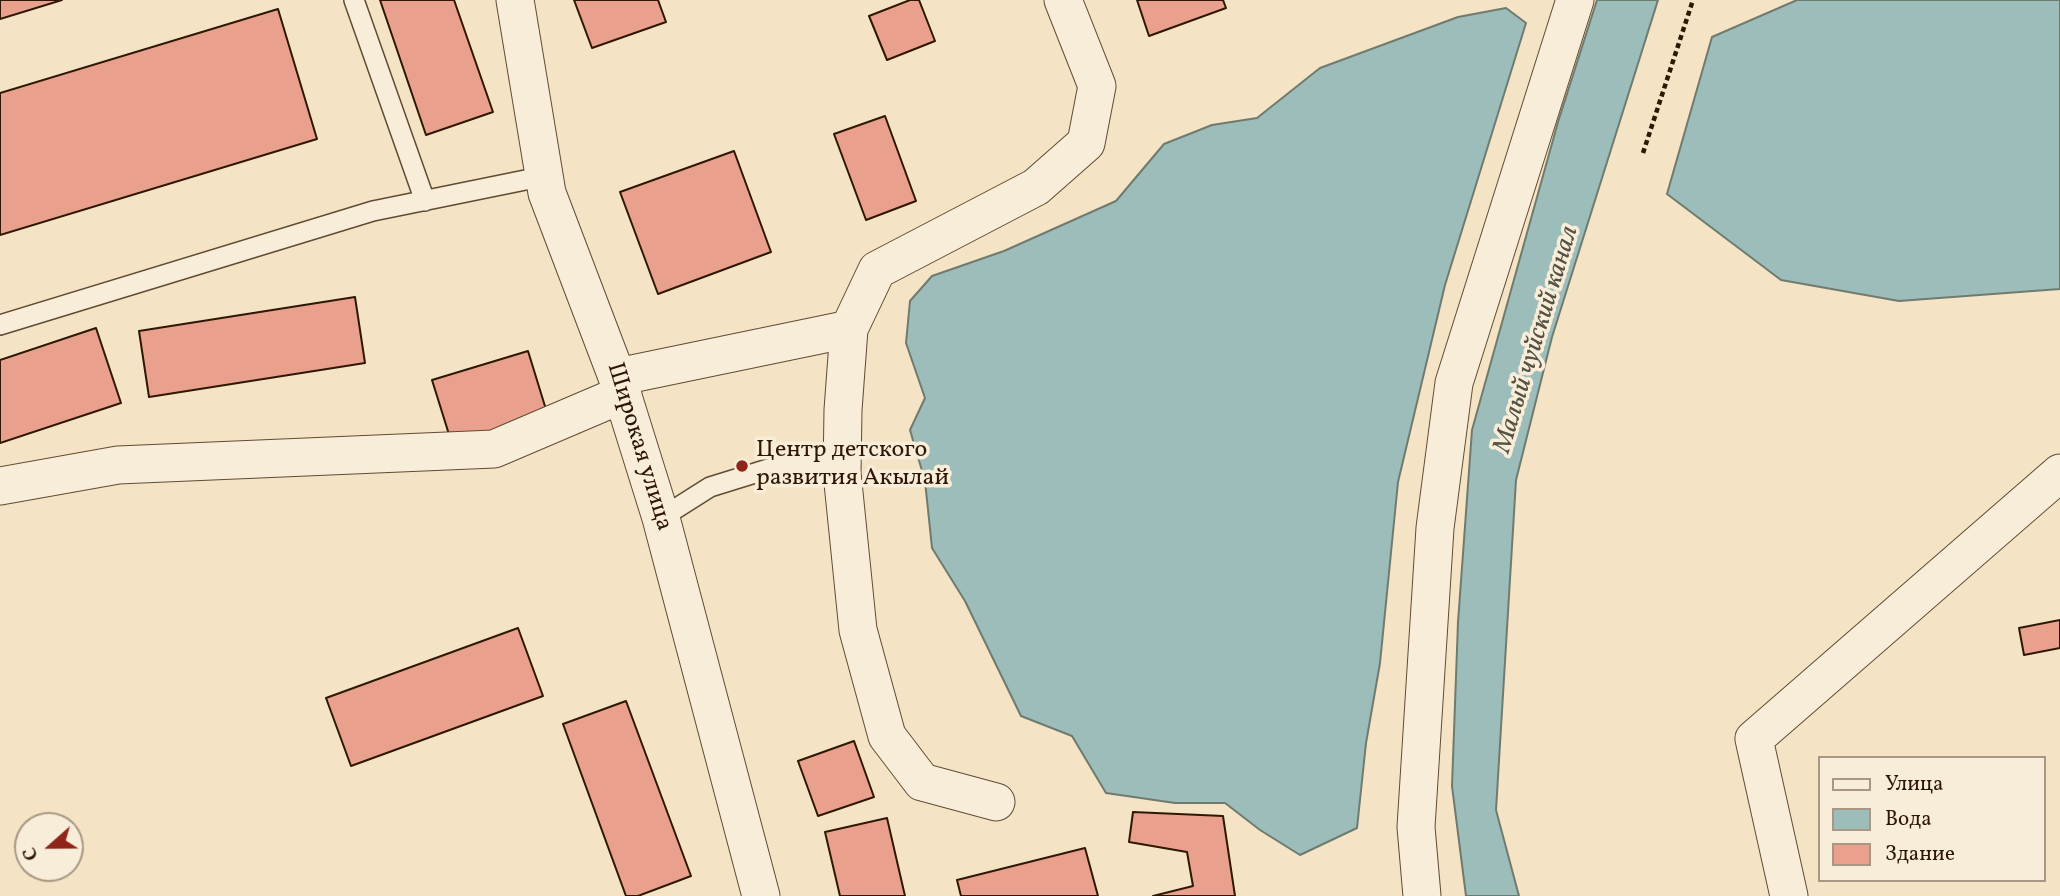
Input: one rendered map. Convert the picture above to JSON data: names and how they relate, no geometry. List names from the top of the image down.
{
  "streets": {
    "street": ["Широкая улица"]
  },
  "water": ["Малый чуйский канал"],
  "places": ["Центр детского развития Акылай"],
  "legend": ["Улица", "Вода", "Здание"],
  "north": "left"
}
